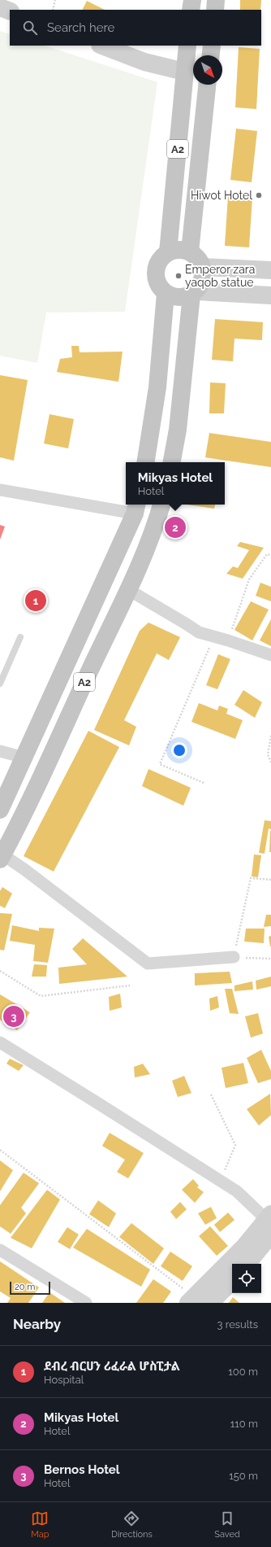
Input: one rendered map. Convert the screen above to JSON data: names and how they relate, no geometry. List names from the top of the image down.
{
  "streets": {
    "highway": ["A2"]
  },
  "places": ["Hiwot Hotel", "Emperor zara yaqob statue"],
  "scale_bar": "20 m",
  "north": "bottom right",
  "page": {
    "search": "Search here",
    "popup": ["Mikyas Hotel", "Hotel"],
    "pins": ["2", "1", "3"],
    "scale": "20 m",
    "heading": ["Nearby", "3 results"],
    "list": [
      {
        "mark": "1",
        "name": "ደብረ ብርሀን ሪፈራል ሆስፒታል",
        "note": "Hospital",
        "value": "100 m"
      },
      {
        "mark": "2",
        "name": "Mikyas Hotel",
        "note": "Hotel",
        "value": "110 m"
      },
      {
        "mark": "3",
        "name": "Bernos Hotel",
        "note": "Hotel",
        "value": "150 m"
      }
    ],
    "nav": ["Map", "Directions", "Saved"]
  }
}
